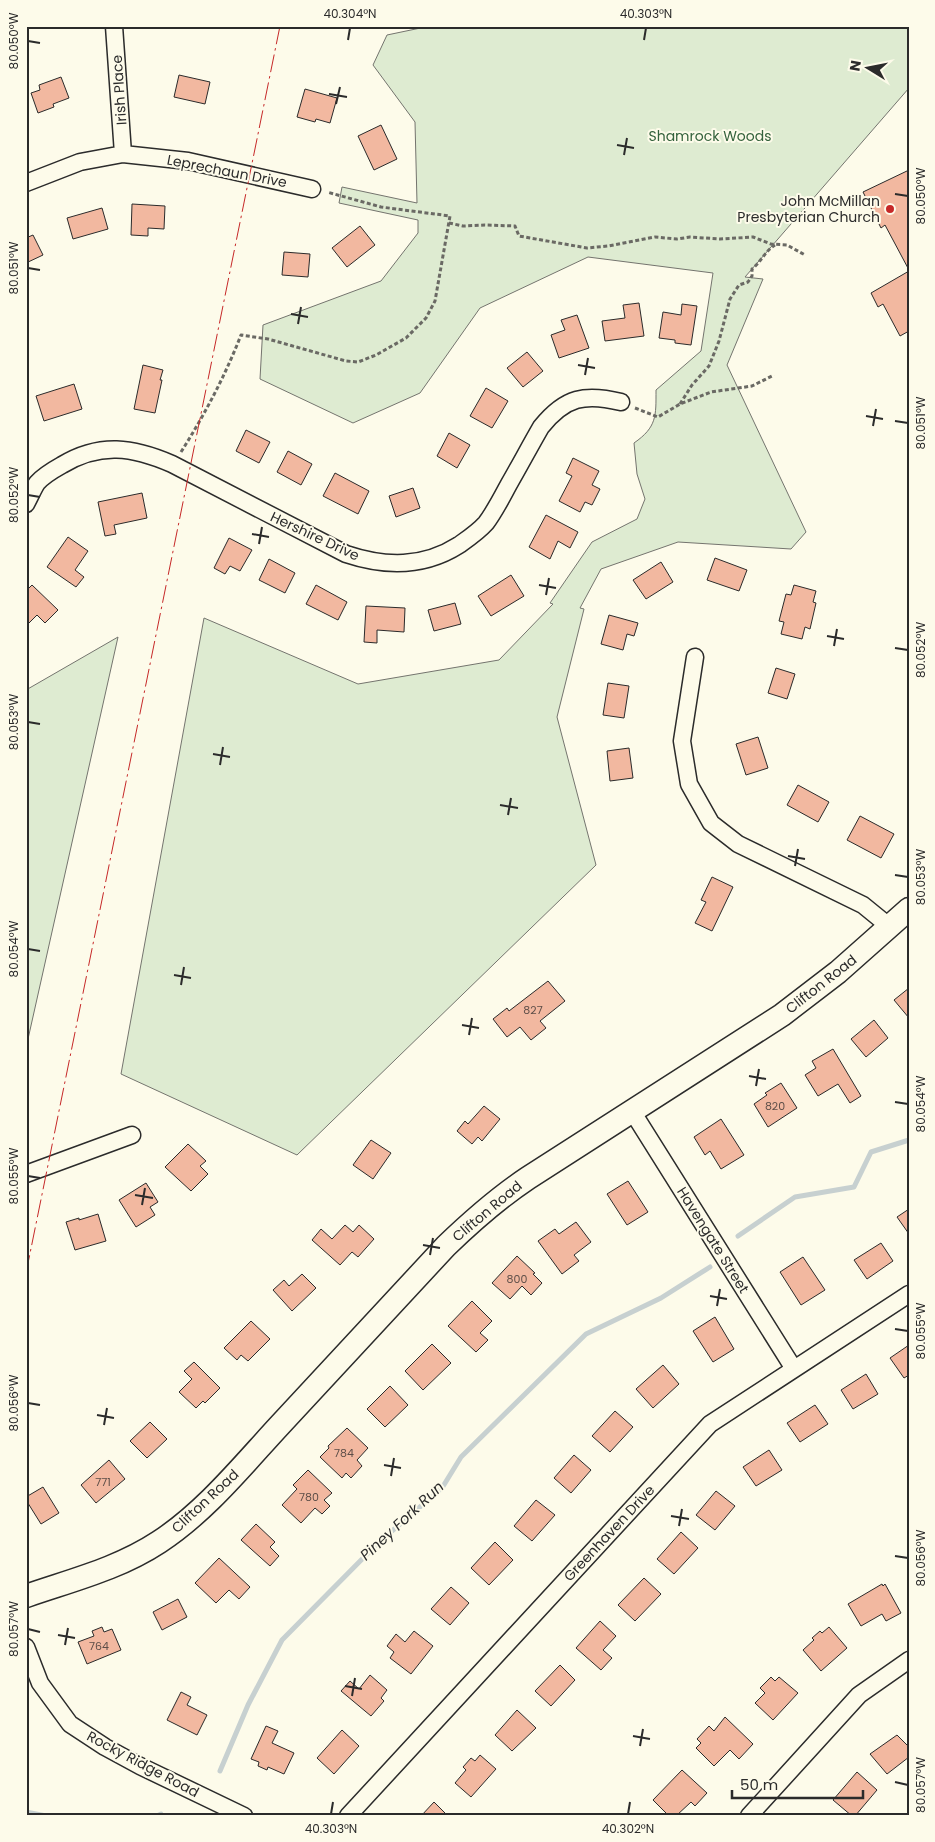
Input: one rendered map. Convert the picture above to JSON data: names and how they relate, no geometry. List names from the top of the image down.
{
  "streets": {
    "main road": ["Clifton Road"],
    "street": [
      "Irish Place",
      "Leprechaun Drive",
      "Hershire Drive",
      "Havengate Street",
      "Greenhaven Drive",
      "Rocky Ridge Road"
    ]
  },
  "crossings": [
    ["Irish Place", "Leprechaun Drive"],
    ["Clifton Road", "Havengate Street"],
    ["Havengate Street", "Greenhaven Drive"]
  ],
  "water": ["Piney Fork Run"],
  "parks": ["Shamrock Woods"],
  "places": ["John McMillan Presbyterian Church"],
  "house_numbers": [
    "827",
    "820",
    "800",
    "784",
    "771",
    "780",
    "764"
  ],
  "scale_bar": "50 m",
  "north": "left",
  "coordinates": [
    "40.304°N",
    "40.303°N",
    "80.050°W",
    "80.051°W",
    "80.052°W",
    "80.053°W",
    "80.054°W",
    "80.055°W",
    "80.056°W",
    "80.057°W",
    "40.302°N"
  ]
}
